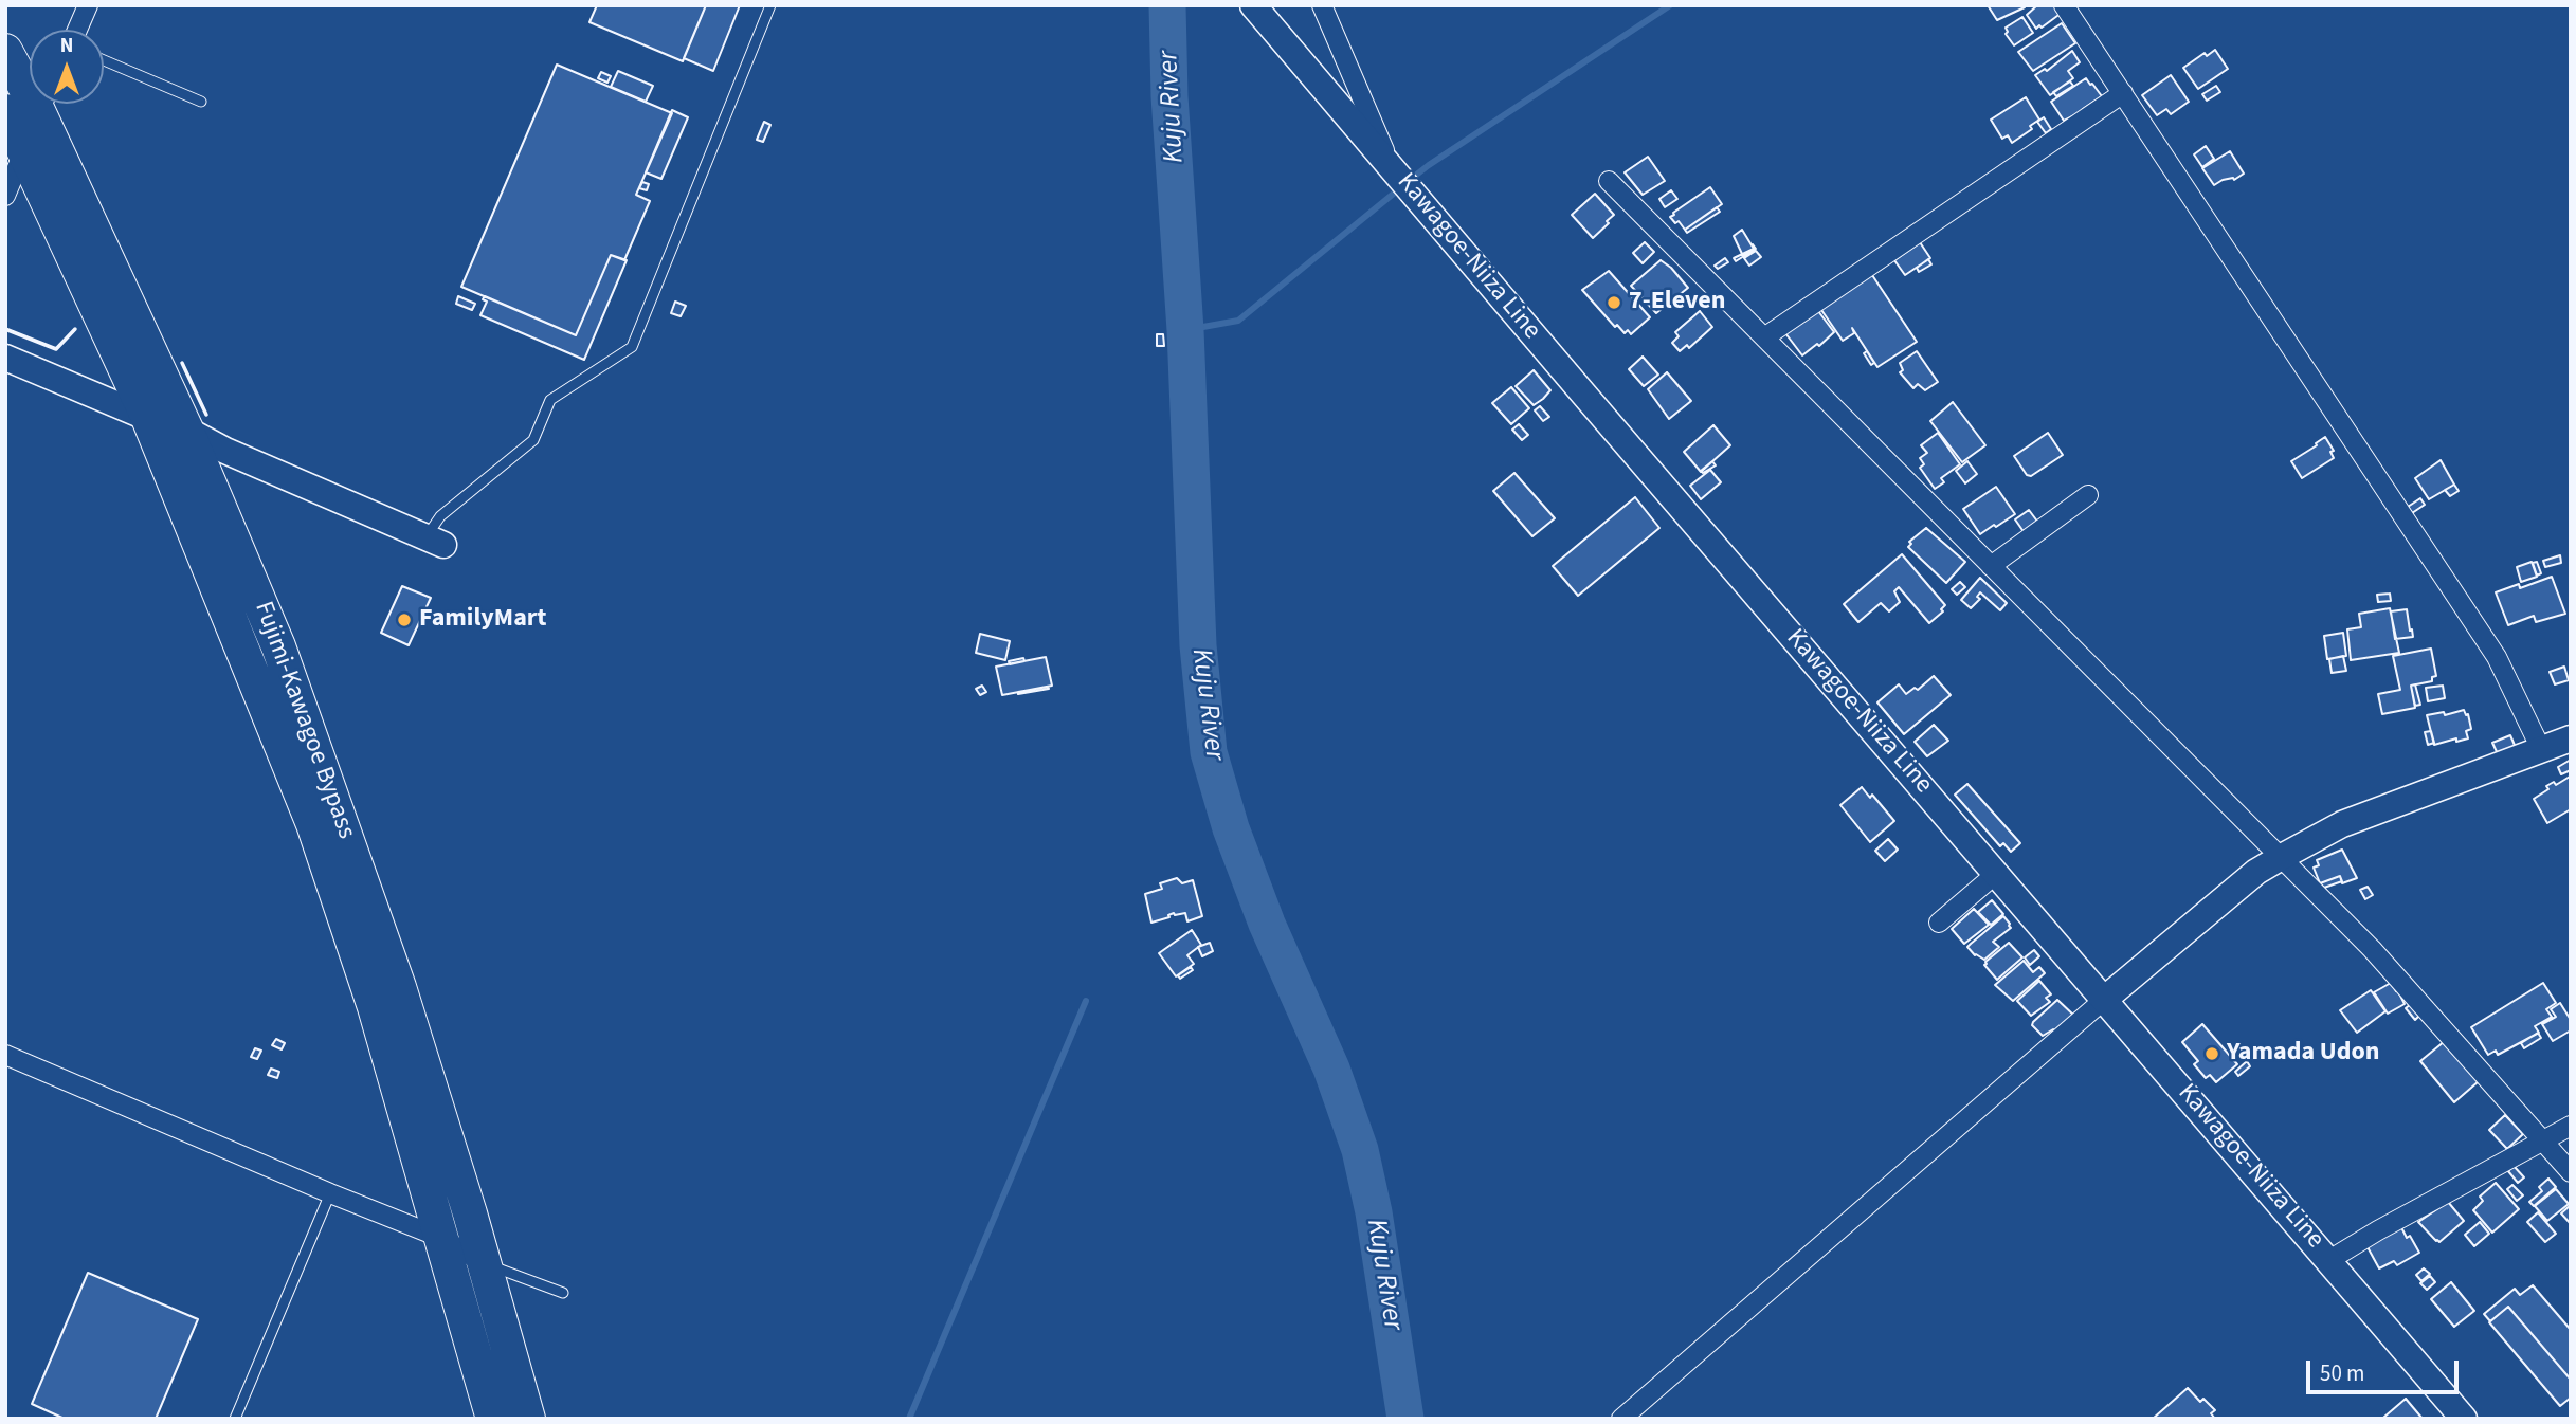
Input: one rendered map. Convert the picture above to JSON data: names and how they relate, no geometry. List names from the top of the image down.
{
  "streets": {
    "highway": ["Fujimi-Kawagoe Bypass"],
    "main road": ["Kawagoe-Niiza Line"]
  },
  "water": ["Kuju River"],
  "places": ["7-Eleven", "FamilyMart", "Yamada Udon"],
  "scale_bar": "50 m",
  "north": "top"
}
